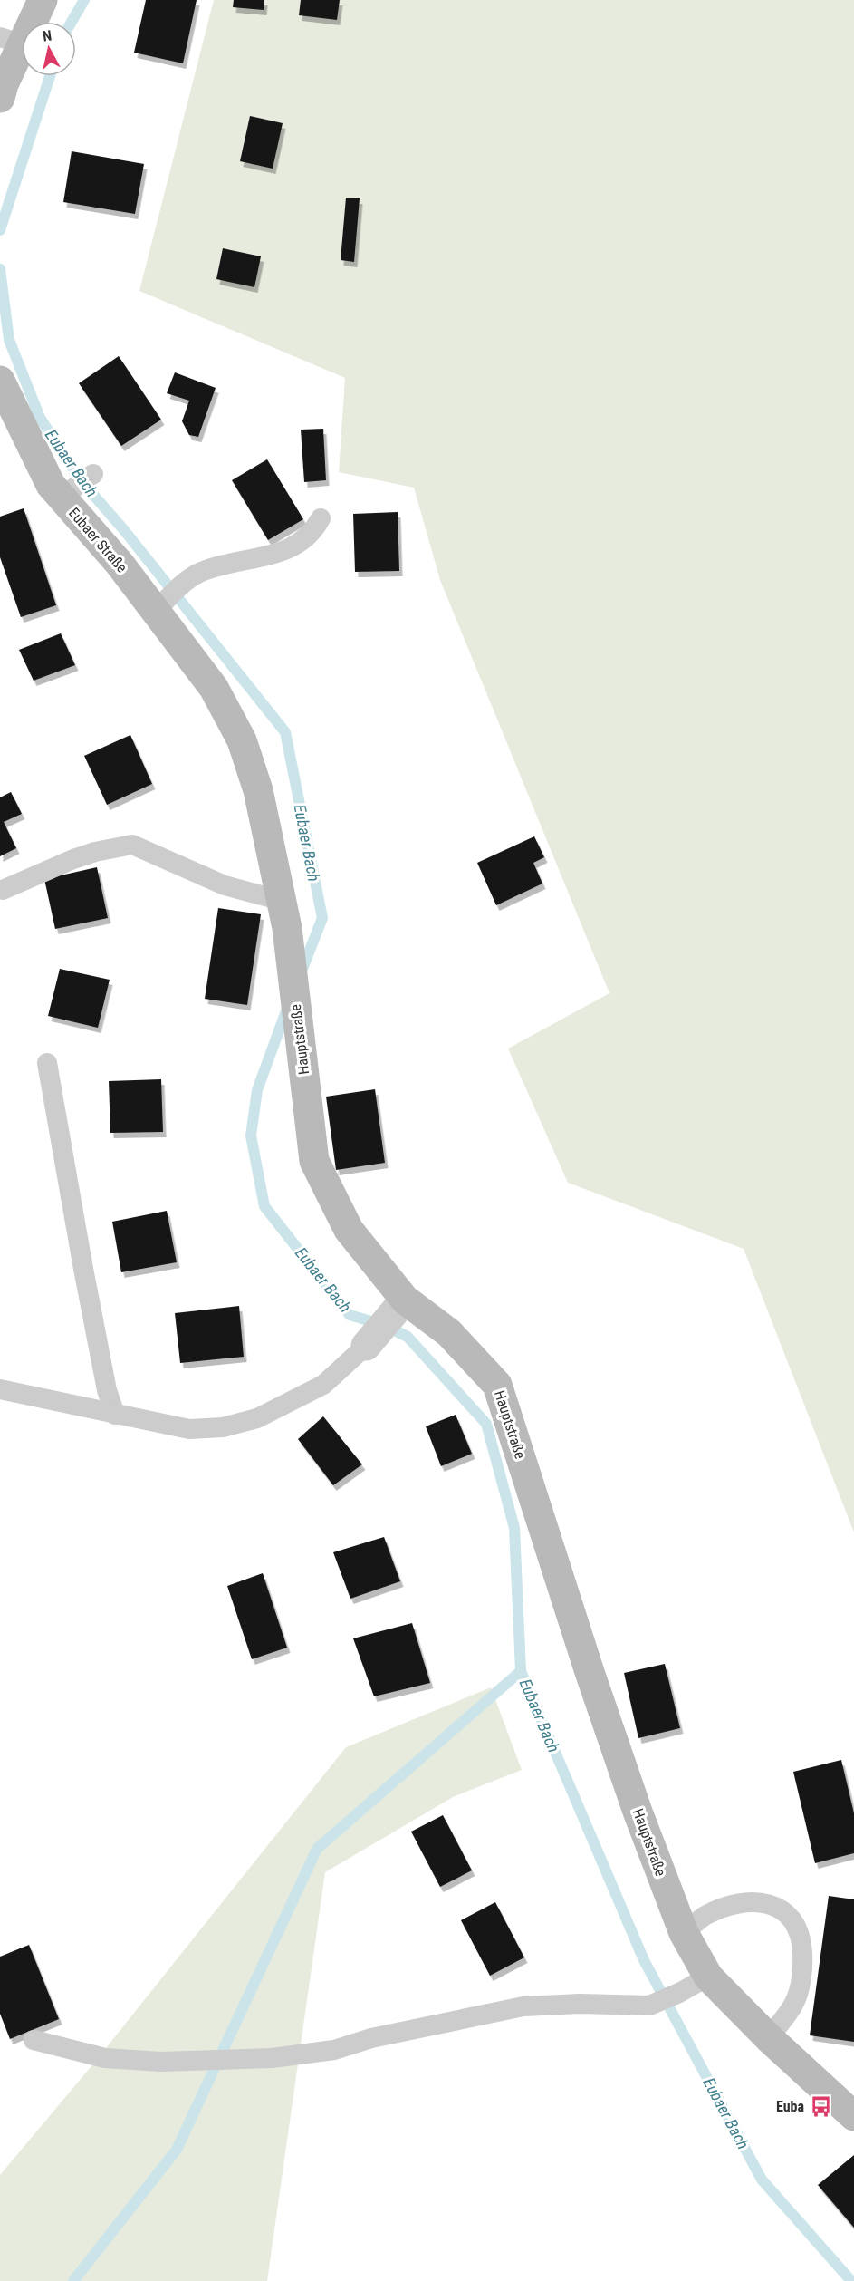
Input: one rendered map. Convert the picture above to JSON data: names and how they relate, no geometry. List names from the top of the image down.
{
  "streets": {
    "street": ["Eubaer Straße", "Hauptstraße"]
  },
  "crossings": [
    ["Eubaer Straße", "Hauptstraße"]
  ],
  "water": ["Eubaer Bach"],
  "places": {
    "bus stop": ["Euba"]
  },
  "north": "top"
}
